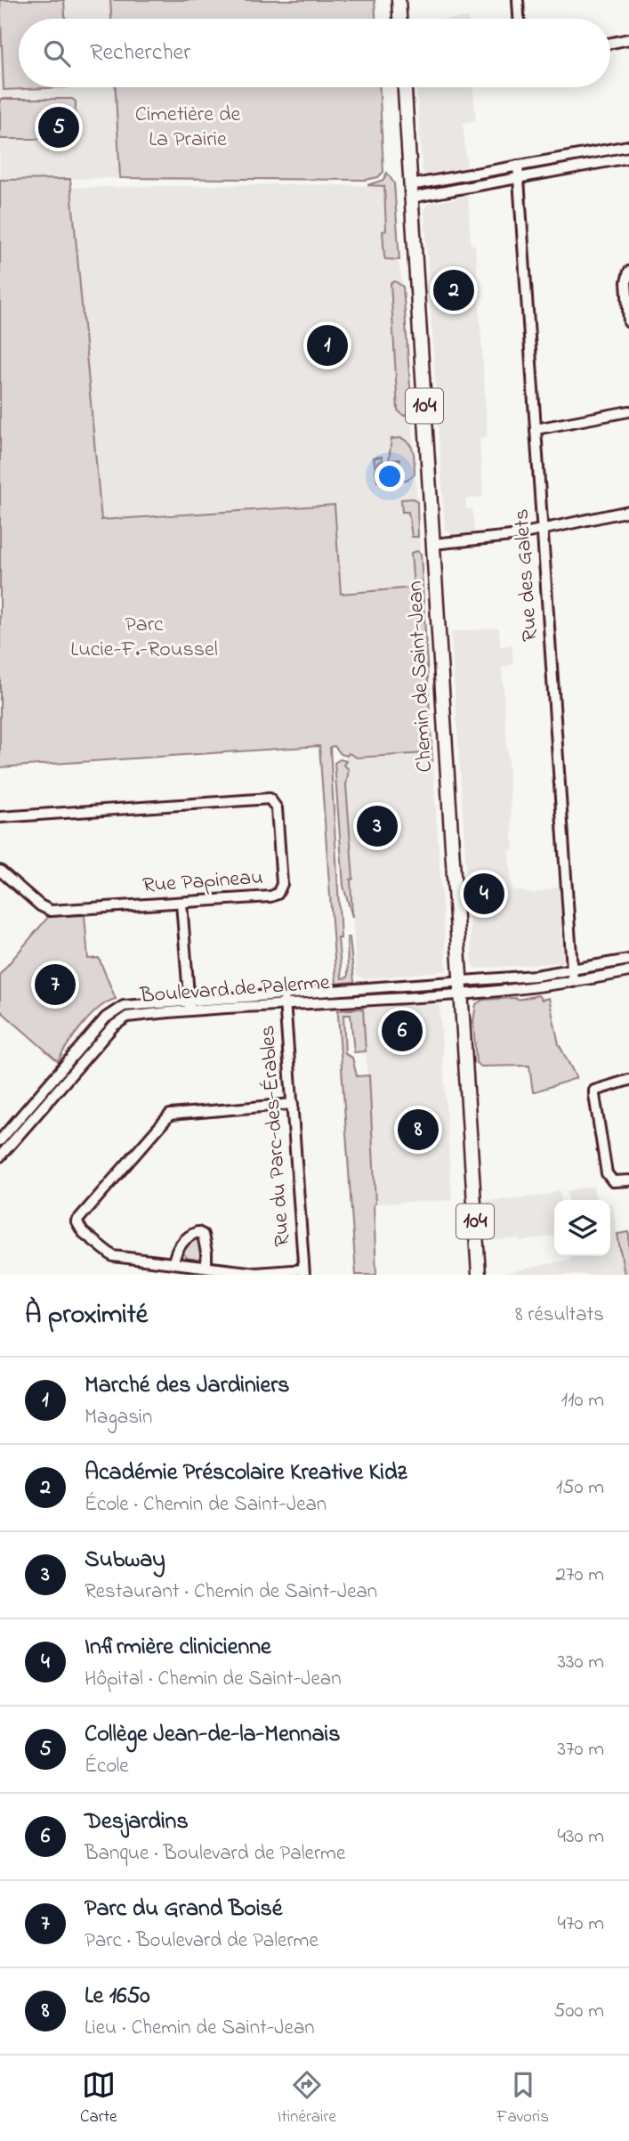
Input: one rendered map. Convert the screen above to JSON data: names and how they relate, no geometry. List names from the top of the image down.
{
  "streets": {
    "main road": ["104", "Chemin de Saint-Jean"],
    "street": [
      "Rue des Galets",
      "Rue Papineau",
      "Boulevard de Palerme",
      "Rue du Parc-des-Érables"
    ]
  },
  "crossings": [
    ["Chemin de Saint-Jean", "Boulevard de Palerme"],
    ["Boulevard de Palerme", "Rue du Parc-des-Érables"]
  ],
  "parks": ["Cimetière de La Prairie", "Parc Lucie-F.-Roussel"],
  "page": {
    "search": "Rechercher",
    "pins": [
      "5",
      "2",
      "1",
      "3",
      "4",
      "7",
      "6",
      "8"
    ],
    "heading": ["À proximité", "8 résultats"],
    "list": [
      {
        "mark": "1",
        "name": "Marché des Jardiniers",
        "note": "Magasin",
        "value": "110 m"
      },
      {
        "mark": "2",
        "name": "Académie Préscolaire Kreative Kidz",
        "note": "École · Chemin de Saint-Jean",
        "value": "150 m"
      },
      {
        "mark": "3",
        "name": "Subway",
        "note": "Restaurant · Chemin de Saint-Jean",
        "value": "270 m"
      },
      {
        "mark": "4",
        "name": "Infirmière clinicienne",
        "note": "Hôpital · Chemin de Saint-Jean",
        "value": "330 m"
      },
      {
        "mark": "5",
        "name": "Collège Jean-de-la-Mennais",
        "note": "École",
        "value": "370 m"
      },
      {
        "mark": "6",
        "name": "Desjardins",
        "note": "Banque · Boulevard de Palerme",
        "value": "430 m"
      },
      {
        "mark": "7",
        "name": "Parc du Grand Boisé",
        "note": "Parc · Boulevard de Palerme",
        "value": "470 m"
      },
      {
        "mark": "8",
        "name": "Le 1650",
        "note": "Lieu · Chemin de Saint-Jean",
        "value": "500 m"
      }
    ],
    "nav": ["Carte", "Itinéraire", "Favoris"]
  }
}
